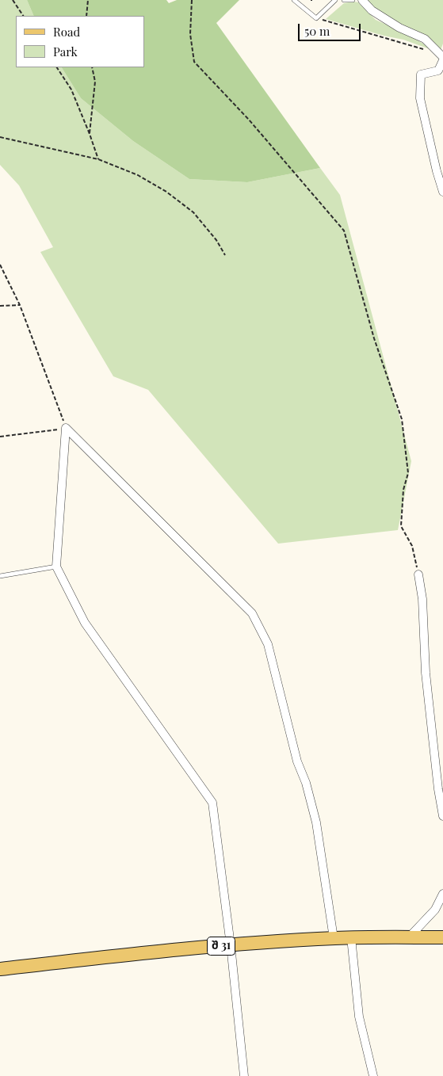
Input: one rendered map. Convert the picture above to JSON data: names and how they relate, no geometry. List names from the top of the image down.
{
  "streets": {
    "main road": ["შ 31"]
  },
  "legend": ["Road", "Park"],
  "scale_bar": "50 m"
}
